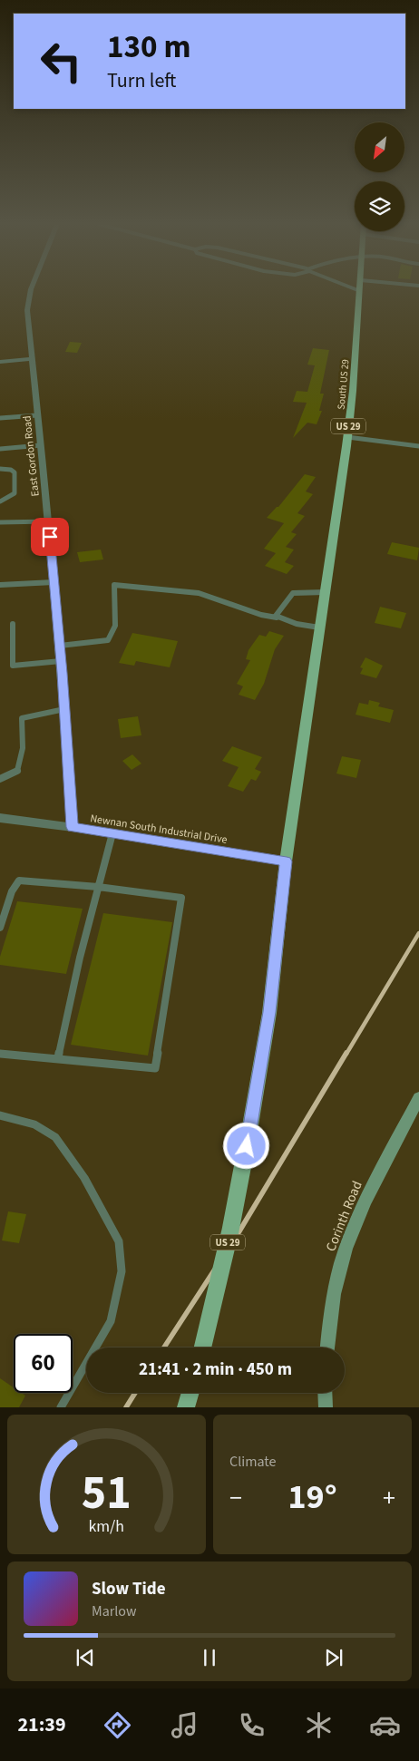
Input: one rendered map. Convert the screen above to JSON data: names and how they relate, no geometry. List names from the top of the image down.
{
  "streets": {
    "main road": ["South US 29", "US 29"],
    "street": ["East Gordon Road", "Newnan South Industrial Drive", "Corinth Road"]
  },
  "crossings": [
    ["South US 29", "US 29"],
    ["US 29", "Newnan South Industrial Drive"],
    ["East Gordon Road", "Newnan South Industrial Drive"]
  ],
  "north": "bottom left",
  "page": {
    "turn": ["130 m", "Turn left"],
    "limit": "60",
    "trip": "21:41 · 2 min · 450 m",
    "tile": "Climate",
    "heat": ["−", "19°", "+"],
    "song": ["Slow Tide", "Marlow"],
    "tabs": "21:39",
    "gauge": ["51", "km/h"]
  }
}
